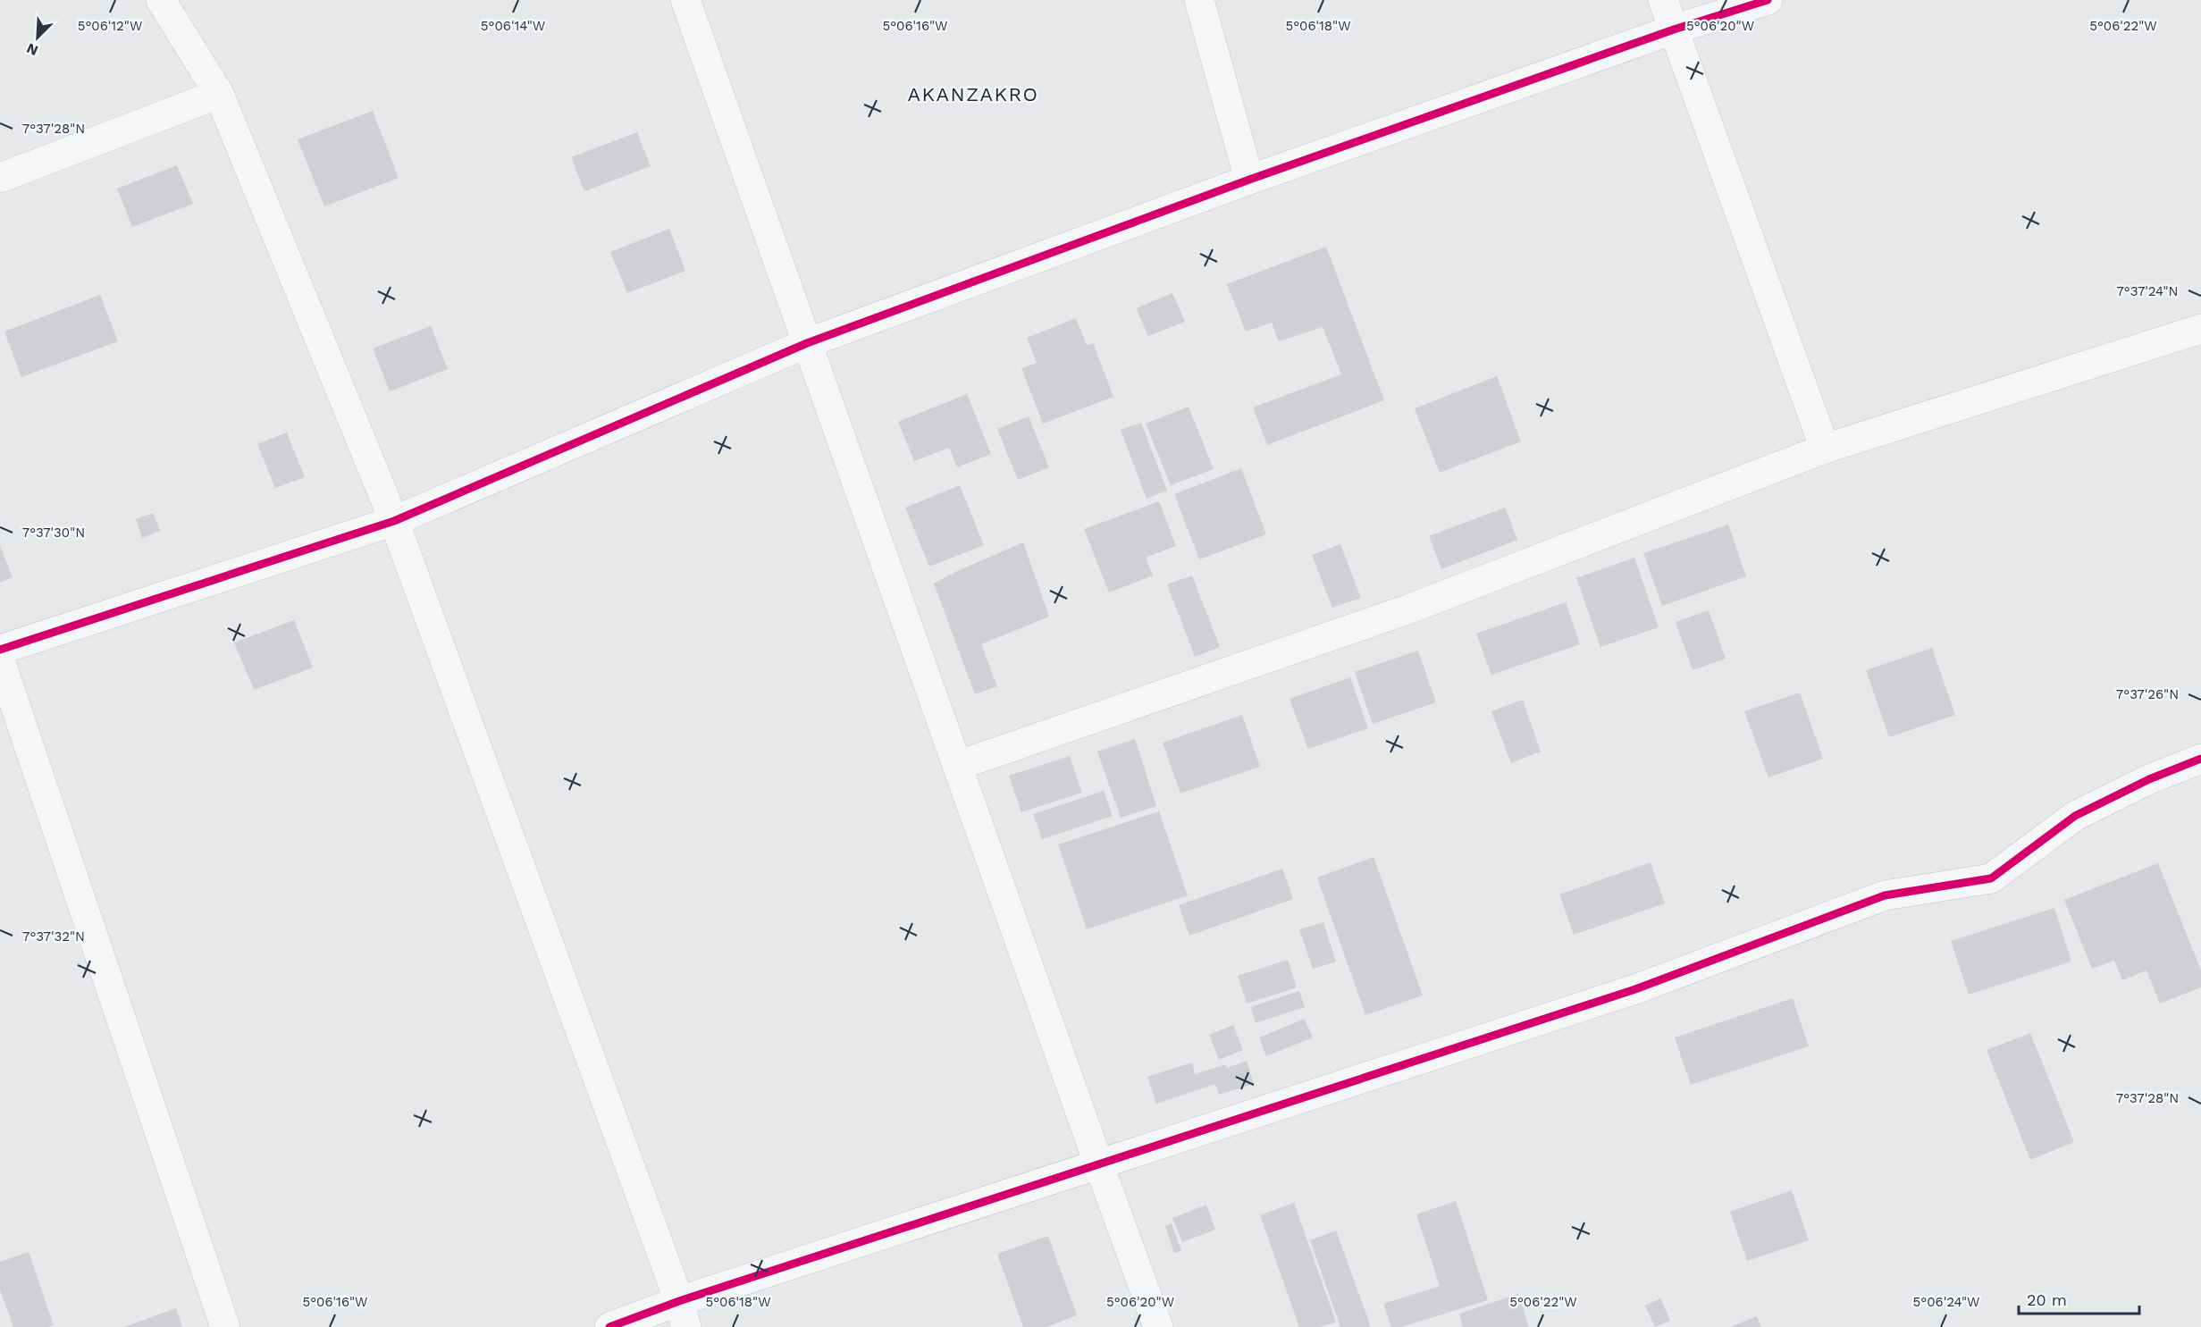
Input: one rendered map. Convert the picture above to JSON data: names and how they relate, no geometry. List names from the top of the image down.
{
  "districts": ["AKANZAKRO"],
  "scale_bar": "20 m",
  "north": "bottom left",
  "coordinates": [
    "5°06'12\"W",
    "5°06'16\"W",
    "5°06'14\"W",
    "5°06'18\"W",
    "5°06'20\"W",
    "5°06'22\"W",
    "7°37'28\"N",
    "7°37'24\"N",
    "7°37'30\"N",
    "7°37'26\"N",
    "7°37'32\"N",
    "5°06'24\"W"
  ]
}
